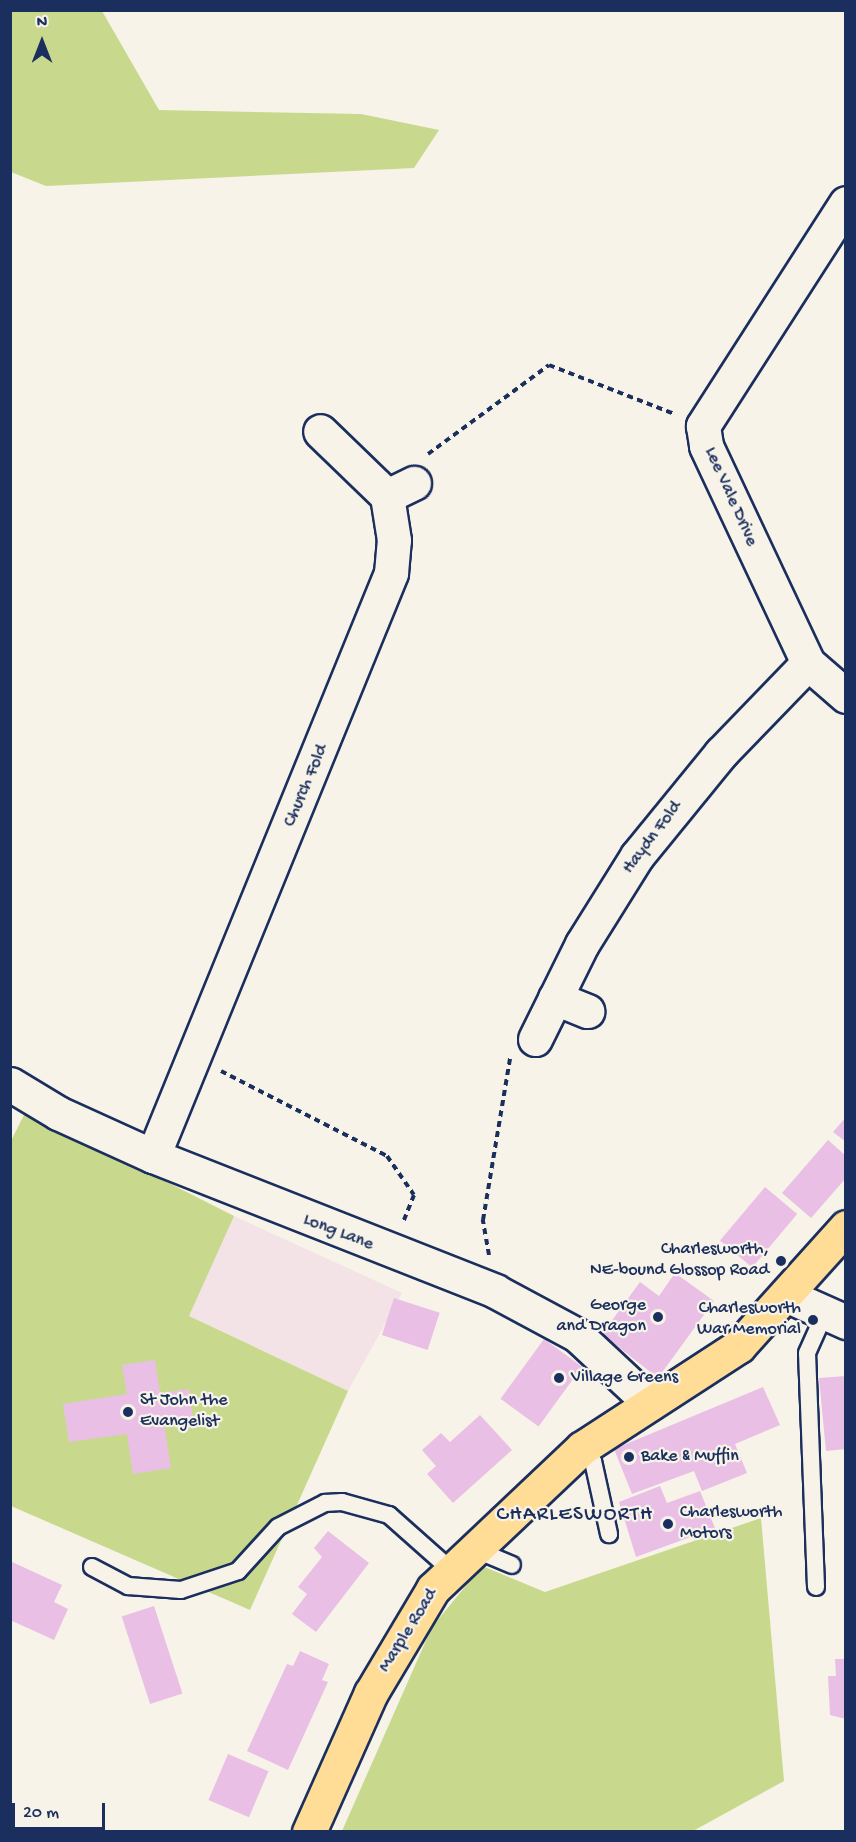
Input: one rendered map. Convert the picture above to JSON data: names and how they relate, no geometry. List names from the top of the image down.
{
  "streets": {
    "main road": ["Marple Road"],
    "street": [
      "Lee Vale Drive",
      "Church Fold",
      "Haydn Fold",
      "Long Lane"
    ]
  },
  "crossings": [
    ["Lee Vale Drive", "Haydn Fold"],
    ["Church Fold", "Long Lane"],
    ["Long Lane", "Marple Road"]
  ],
  "districts": ["CHARLESWORTH"],
  "places": [
    "Charlesworth, NE-bound Glossop Road",
    "George and Dragon",
    "Charlesworth War Memorial",
    "Village Greens",
    "St John the Evangelist",
    "Bake & Muffin",
    "Charlesworth Motors"
  ],
  "scale_bar": "20 m",
  "north": "top"
}
